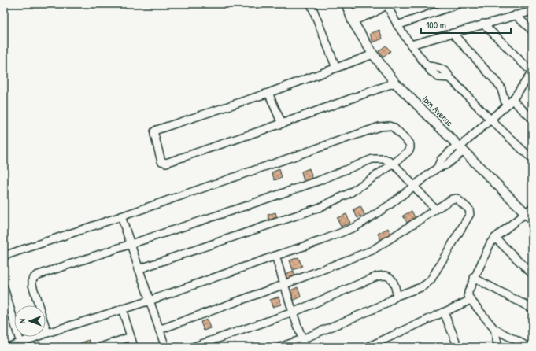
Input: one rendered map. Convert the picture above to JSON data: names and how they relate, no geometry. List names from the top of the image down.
{
  "streets": {
    "street": ["Ipm Avenue"]
  },
  "scale_bar": "100 m",
  "north": "left"
}
